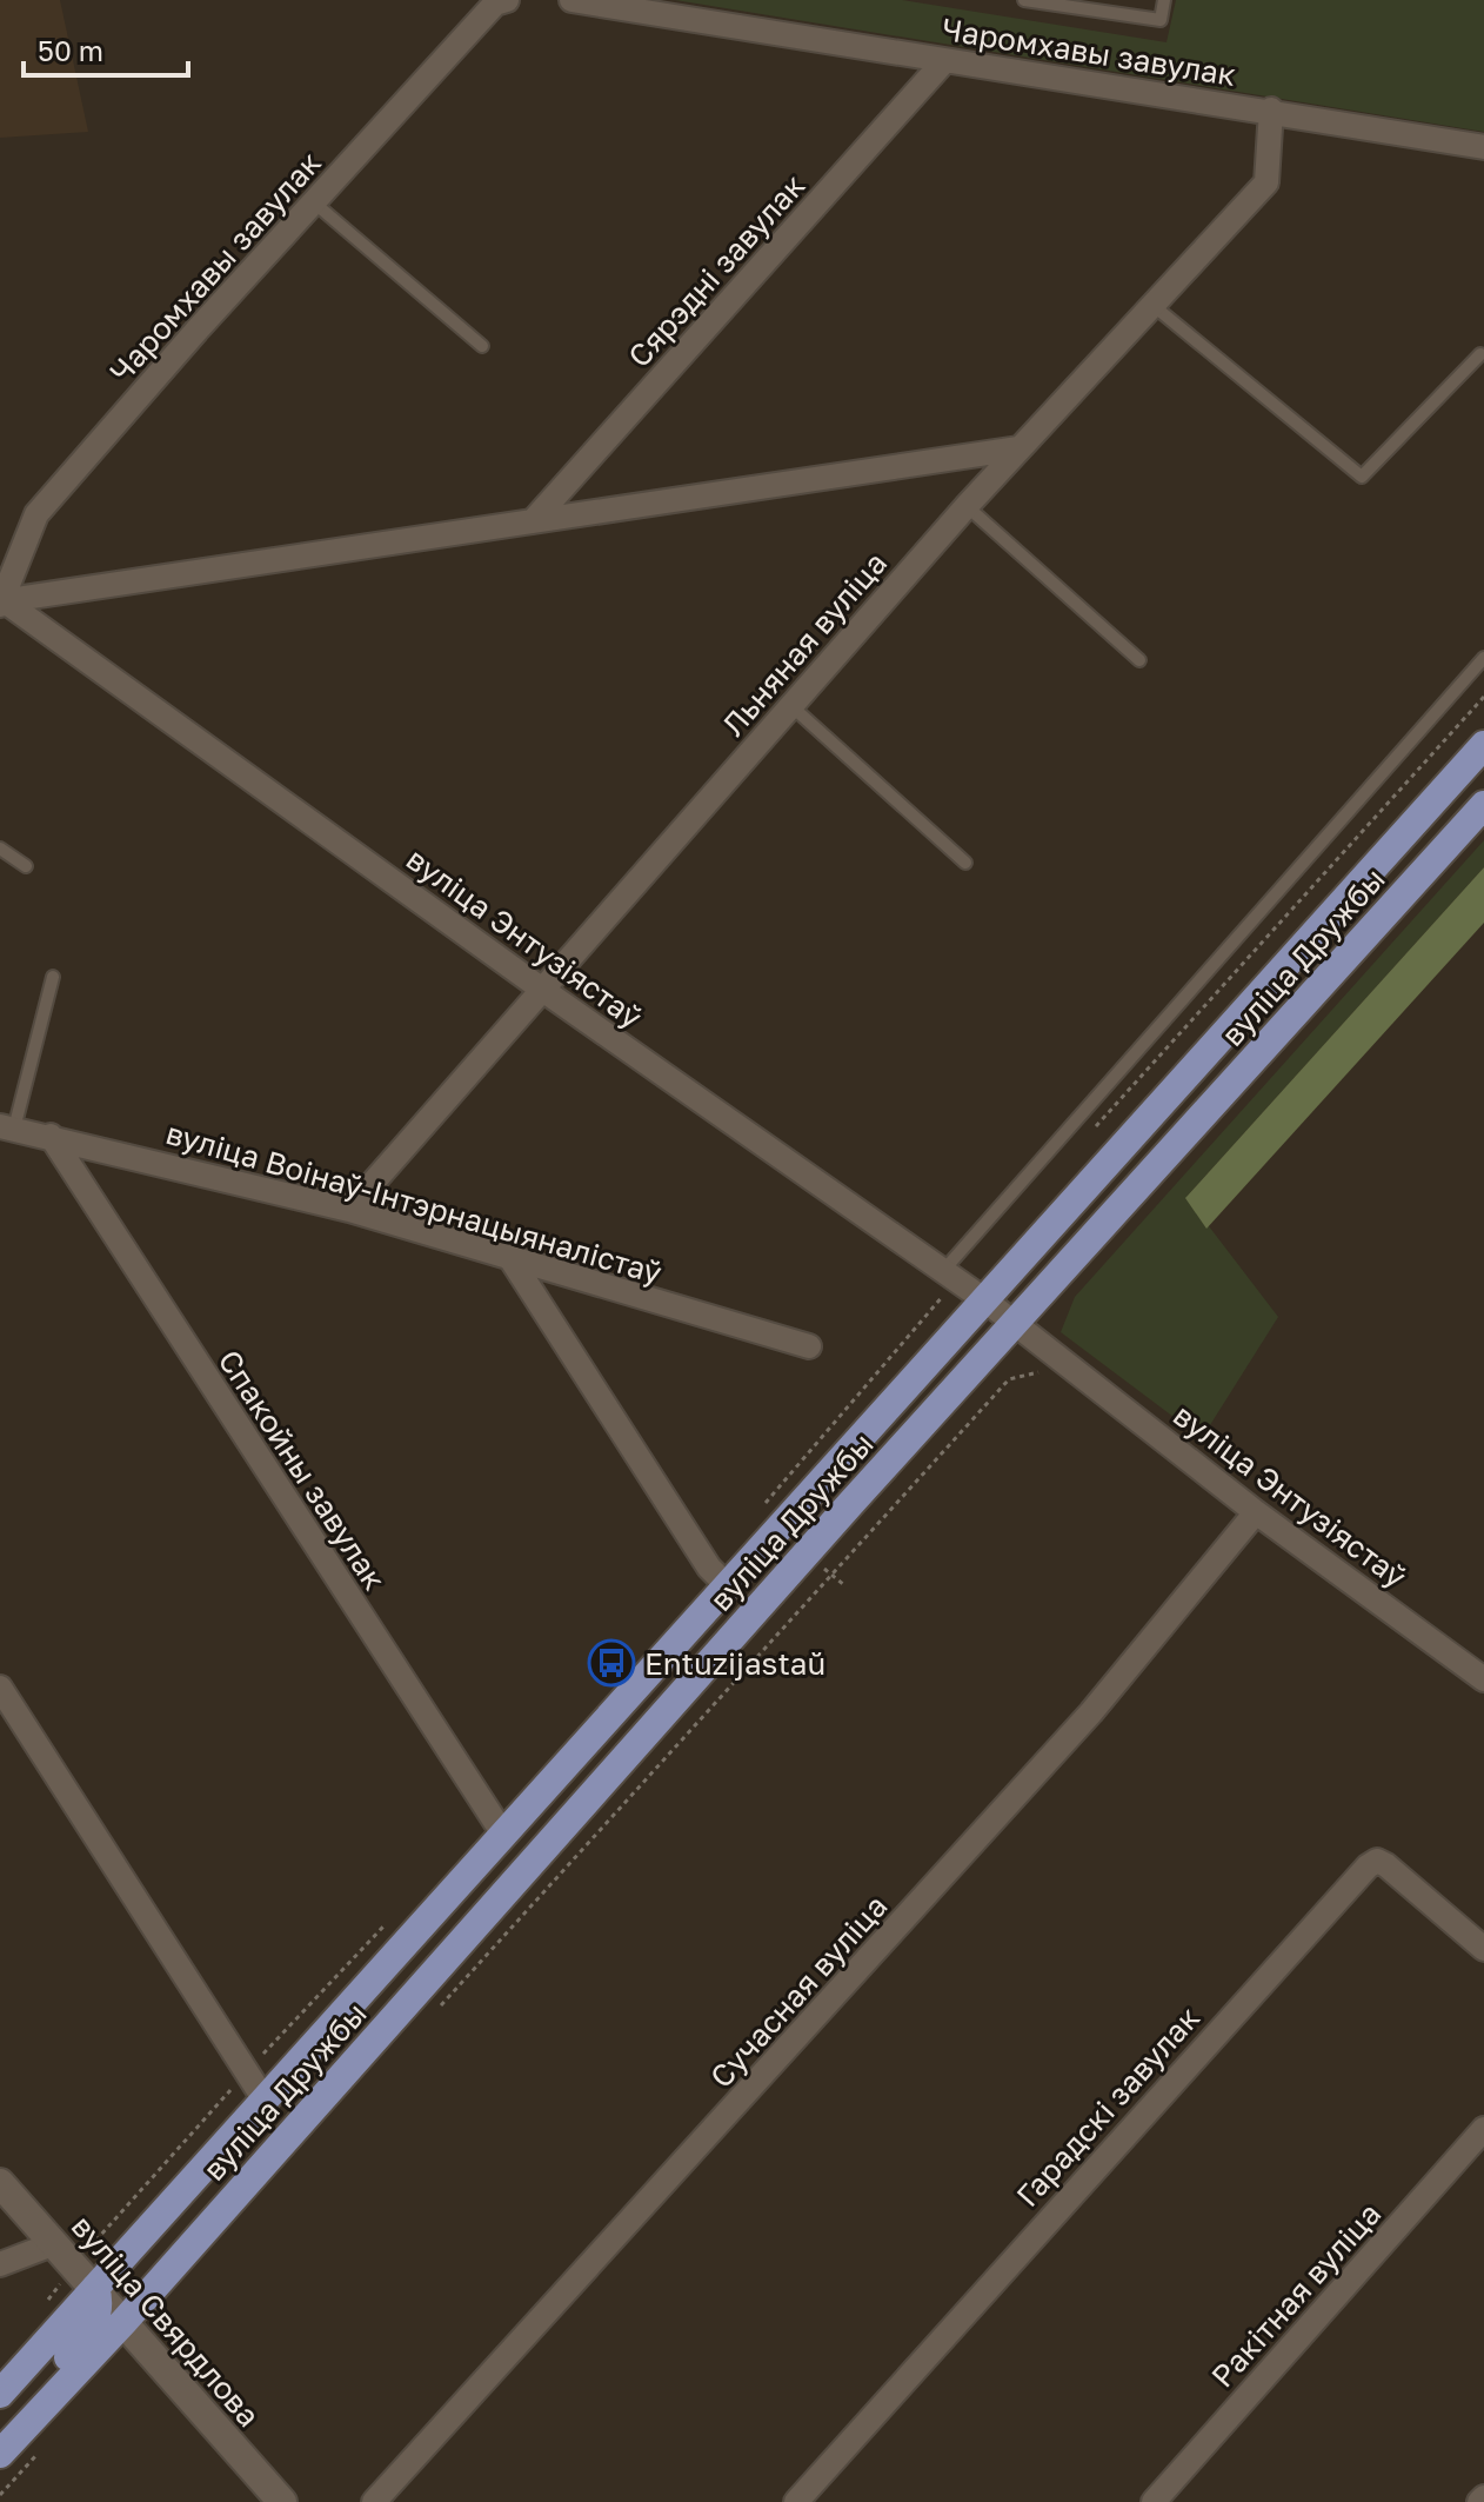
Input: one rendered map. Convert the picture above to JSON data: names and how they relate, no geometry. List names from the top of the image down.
{
  "streets": {
    "main road": ["вуліца Дружбы"],
    "street": [
      "Чаромхавы завулак",
      "Сярэдні завулак",
      "Льняная вуліца",
      "вуліца Энтузіястаў",
      "вуліца Воінаў-Інтэрнацыяналістаў",
      "Спакойны завулак",
      "Сучасная вуліца",
      "Гарадскі завулак",
      "Ракітная вуліца",
      "вуліца Свярдлова"
    ]
  },
  "crossings": [
    ["Чаромхавы завулак", "Сярэдні завулак"],
    ["Чаромхавы завулак", "Льняная вуліца"],
    ["Чаромхавы завулак", "вуліца Энтузіястаў"],
    ["Льняная вуліца", "вуліца Энтузіястаў"],
    ["Льняная вуліца", "вуліца Воінаў-Інтэрнацыяналістаў"],
    ["вуліца Энтузіястаў", "вуліца Дружбы"],
    ["вуліца Энтузіястаў", "Сучасная вуліца"],
    ["вуліца Дружбы", "Спакойны завулак"],
    ["вуліца Дружбы", "вуліца Свярдлова"],
    ["вуліца Воінаў-Інтэрнацыяналістаў", "Спакойны завулак"]
  ],
  "places": {
    "bus stop": ["Entuzijastaŭ"]
  },
  "scale_bar": "50 m"
}
